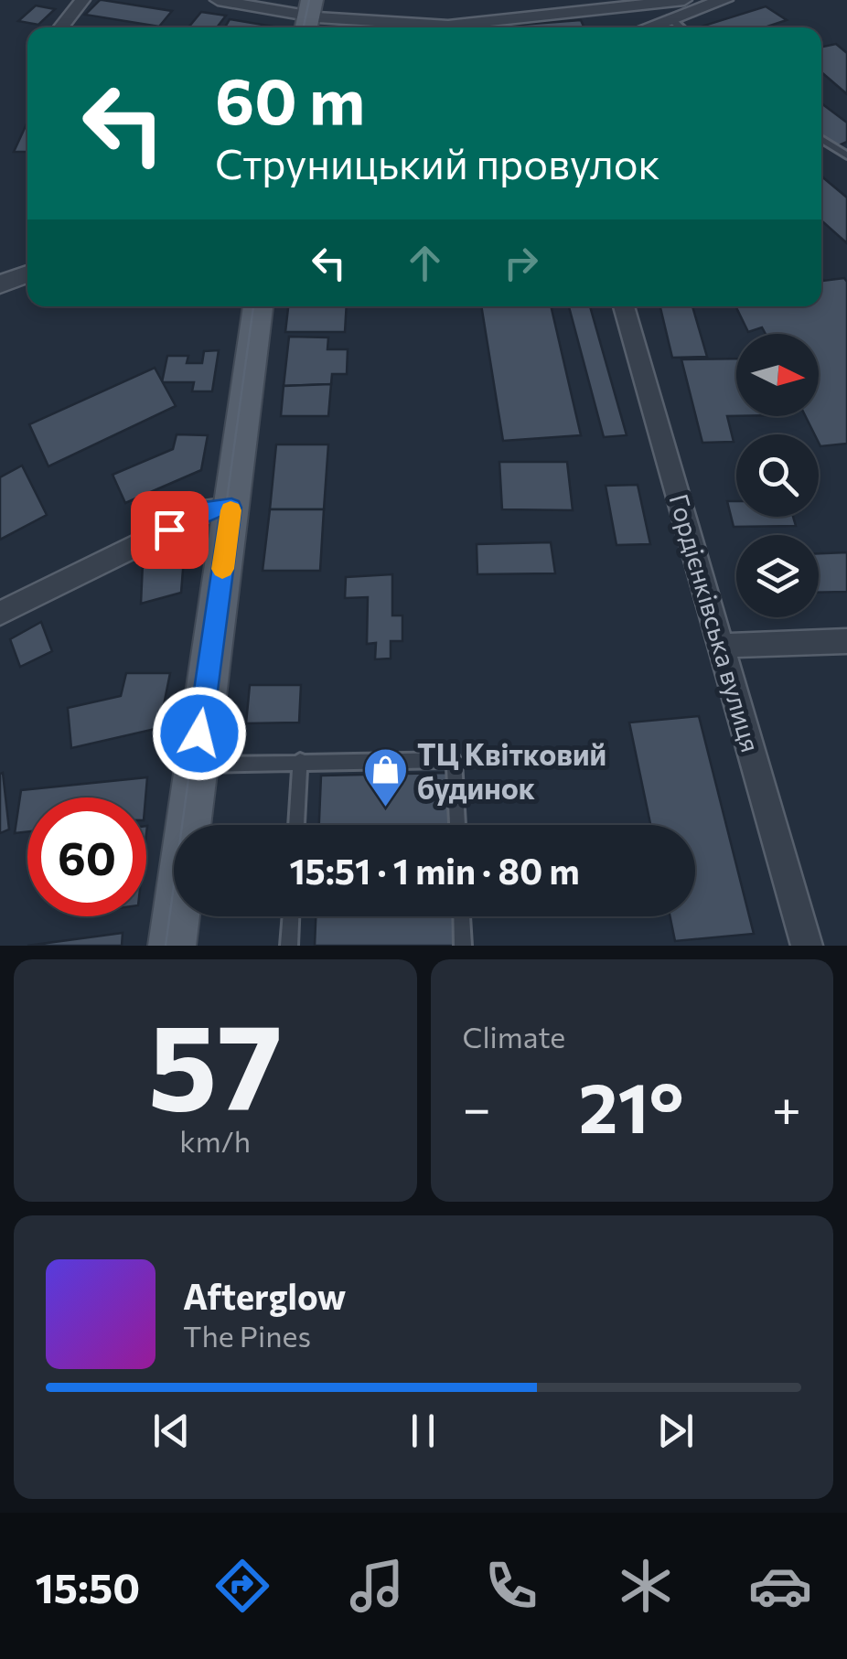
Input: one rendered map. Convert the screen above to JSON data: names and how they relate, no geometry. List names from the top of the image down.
{
  "streets": {
    "street": ["Гордієнківська вулиця"]
  },
  "places": {
    "shop": ["ТЦ Квітковий будинок"]
  },
  "north": "right",
  "page": {
    "turn": ["60 m", "Струницький провулок"],
    "limit": "60",
    "trip": "15:51 · 1 min · 80 m",
    "tile": [
      ["57", "km/h"],
      "Climate"
    ],
    "heat": ["−", "21°", "+"],
    "song": ["Afterglow", "The Pines"],
    "tabs": "15:50"
  }
}
